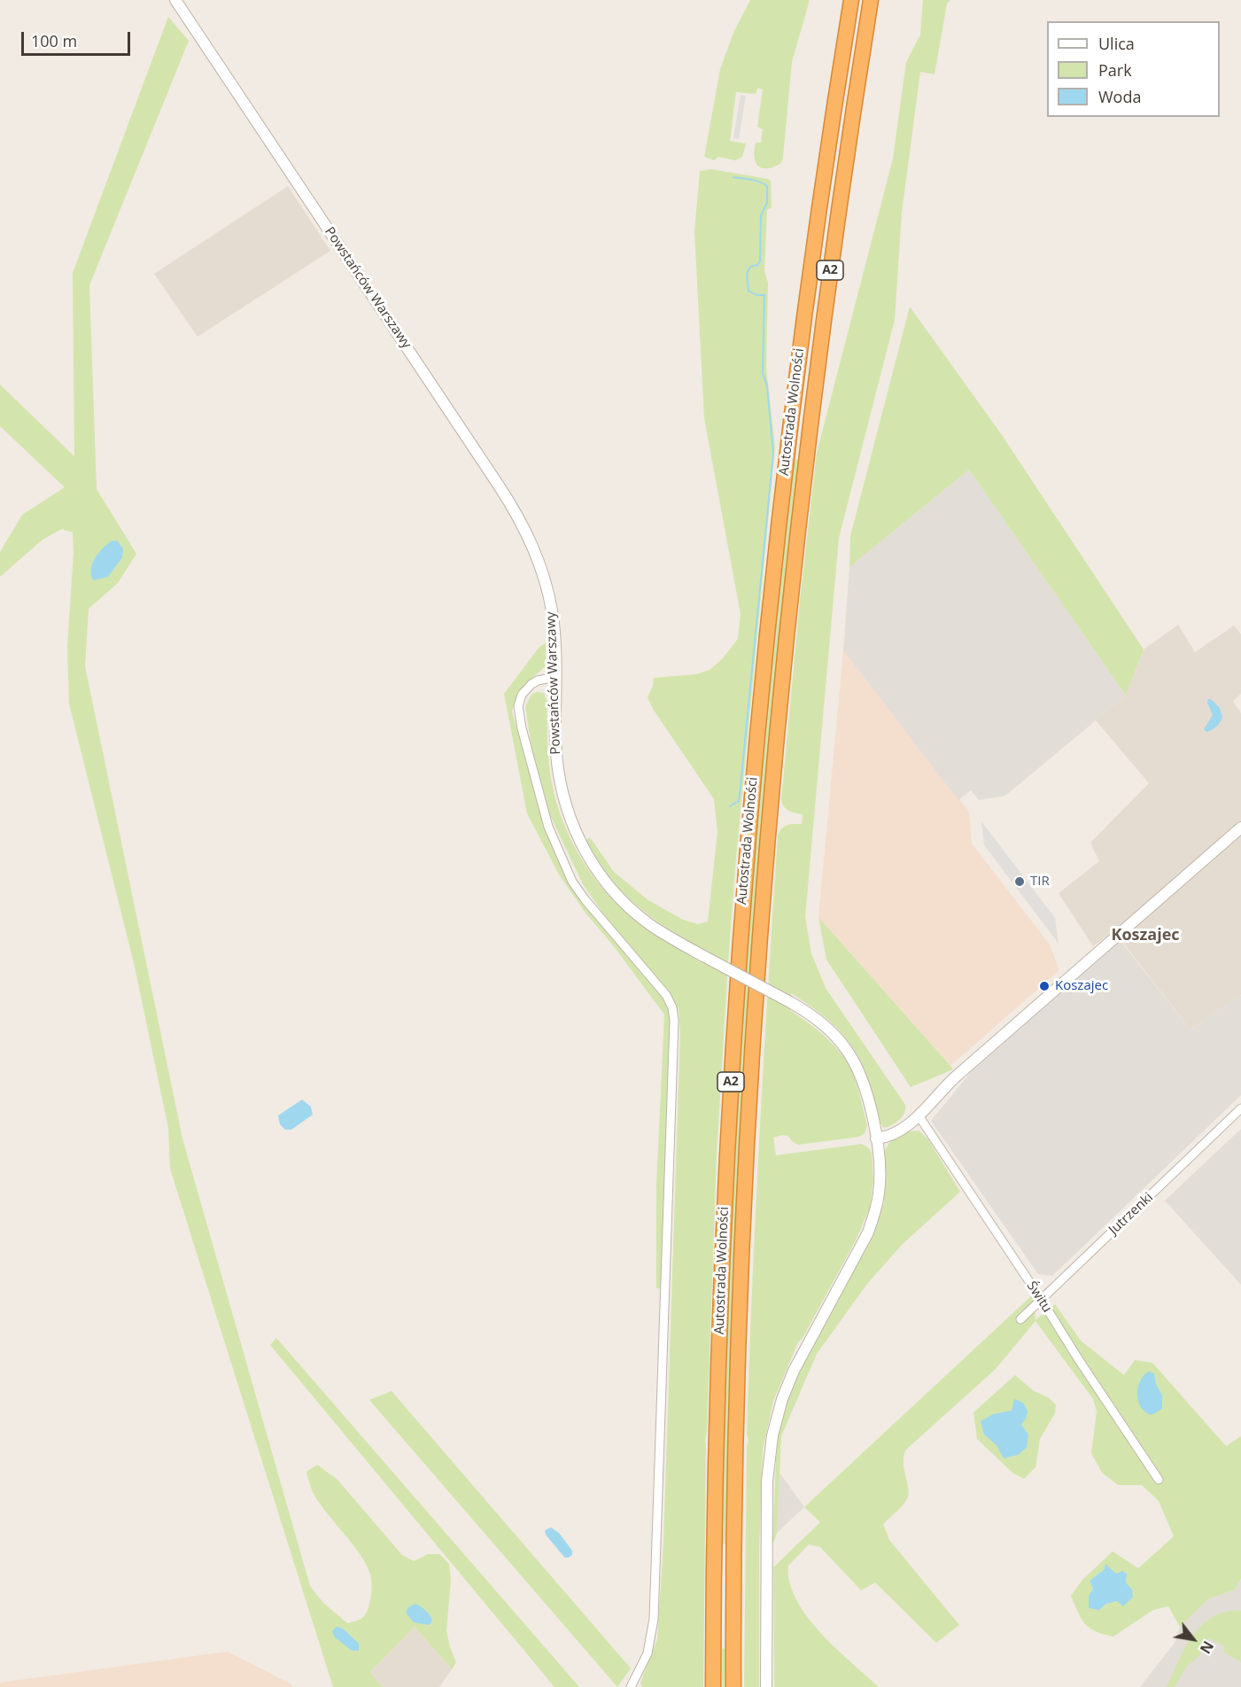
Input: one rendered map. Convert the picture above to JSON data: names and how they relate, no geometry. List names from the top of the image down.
{
  "streets": {
    "highway": ["A2", "Autostrada Wolności"],
    "street": ["Powstańców Warszawy", "Jutrzenki", "Świtu"]
  },
  "crossings": [
    ["Jutrzenki", "Świtu"]
  ],
  "districts": ["Koszajec"],
  "places": ["TIR", "Koszajec"],
  "legend": ["Ulica", "Park", "Woda"],
  "scale_bar": "100 m",
  "north": "bottom right"
}
